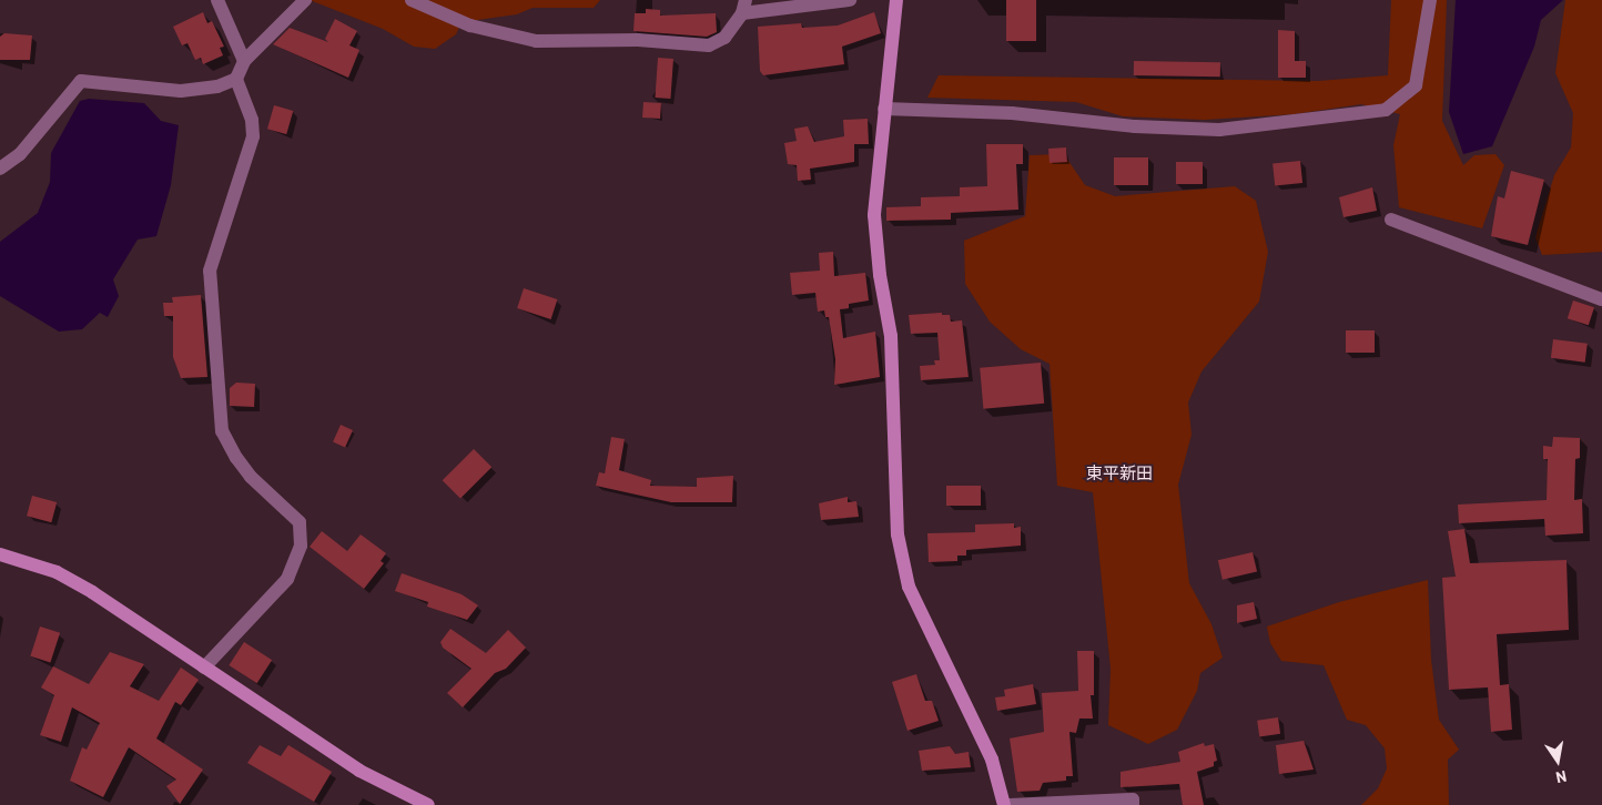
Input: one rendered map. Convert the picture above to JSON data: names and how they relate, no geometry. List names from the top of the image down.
{
  "districts": ["東平新田"],
  "north": "bottom"
}
